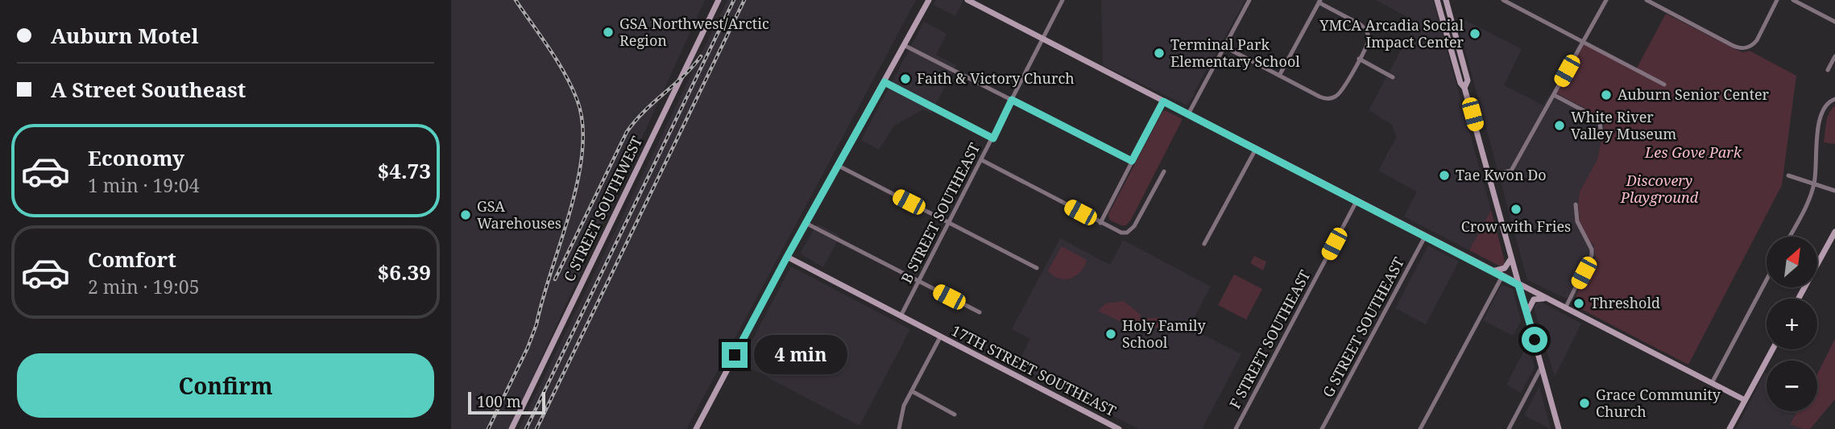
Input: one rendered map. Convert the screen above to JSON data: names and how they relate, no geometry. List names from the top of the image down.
{
  "streets": {
    "main road": ["C STREET SOUTHWEST", "17TH STREET SOUTHEAST"],
    "street": ["B STREET SOUTHEAST", "G STREET SOUTHEAST", "F STREET SOUTHEAST"]
  },
  "crossings": [
    ["B STREET SOUTHEAST", "17TH STREET SOUTHEAST"]
  ],
  "parks": ["Les Gove Park", "Discovery Playground"],
  "places": [
    "GSA Northwest/Arctic Region",
    "YMCA Arcadia Social Impact Center",
    "Terminal Park Elementary School",
    "Faith & Victory Church",
    "Auburn Senior Center",
    "White River Valley Museum",
    "Tae Kwon Do",
    "Crow with Fries",
    "GSA Warehouses",
    "Threshold",
    "Holy Family School",
    "Grace Community Church"
  ],
  "scale_bar": "100 m",
  "north": "top right",
  "page": {
    "banner": ["Auburn Motel", "A Street Southeast"],
    "list": [
      {
        "name": "Economy",
        "note": "1 min · 19:04",
        "value": "$4.73"
      },
      {
        "name": "Comfort",
        "note": "2 min · 19:05",
        "value": "$6.39"
      }
    ],
    "map_buttons": ["+", "−"],
    "bubble": "4 min",
    "buttons": "Confirm",
    "scale": "100 m"
  }
}
